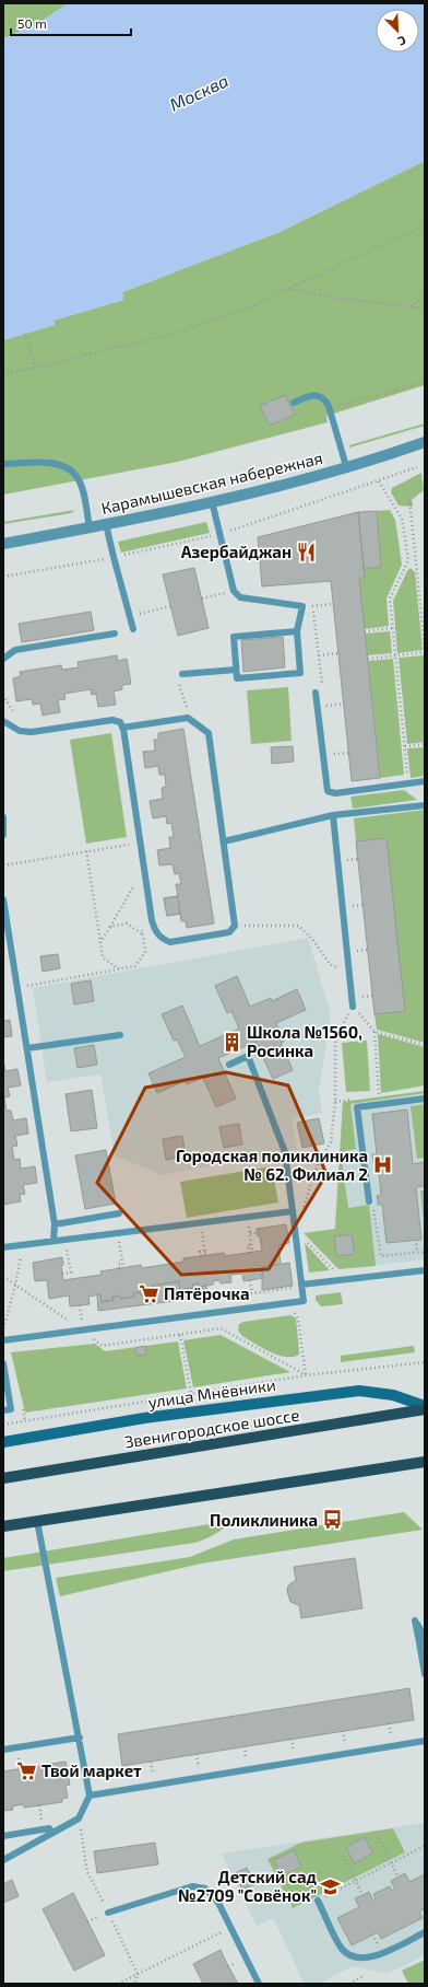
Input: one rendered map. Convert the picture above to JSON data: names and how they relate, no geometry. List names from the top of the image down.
{
  "streets": {
    "main road": ["улица Мнёвники", "Звенигородское шоссе"],
    "street": ["Карамышевская набережная"]
  },
  "water": ["Москва"],
  "places": {
    "restaurant": ["Азербайджан"],
    "building": ["Школа №1560, Росинка"],
    "hospital": ["Городская поликлиника № 62. Филиал 2"],
    "supermarket": ["Пятёрочка", "Твой маркет"],
    "bus stop": ["Поликлиника"],
    "school or university": ["Детский сад №2709 \"Совёнок\""]
  },
  "scale_bar": "50 m",
  "north": "bottom right"
}
